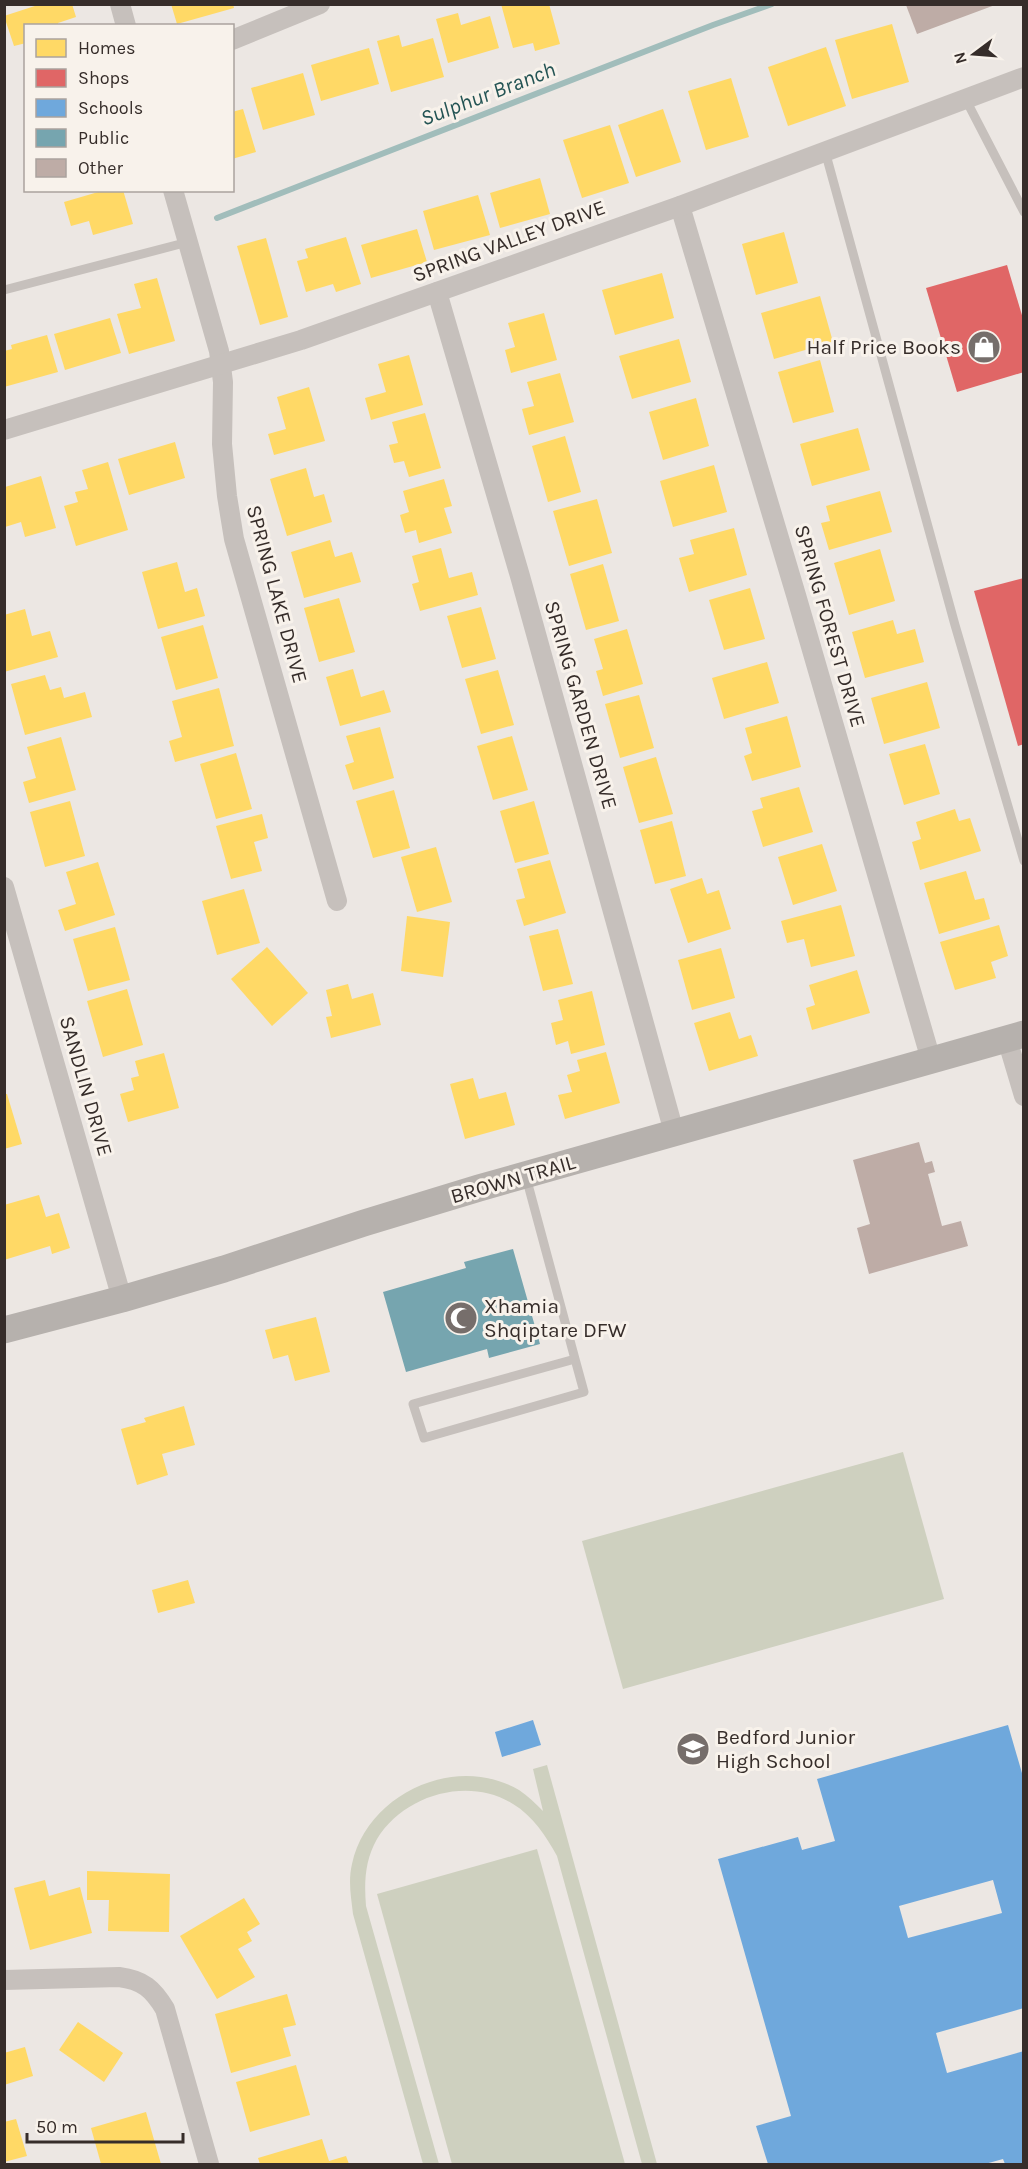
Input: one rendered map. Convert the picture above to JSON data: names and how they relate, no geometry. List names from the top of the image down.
{
  "streets": {
    "street": [
      "SPRING VALLEY DRIVE",
      "SPRING LAKE DRIVE",
      "SPRING FOREST DRIVE",
      "SPRING GARDEN DRIVE",
      "SANDLIN DRIVE",
      "BROWN TRAIL"
    ]
  },
  "crossings": [
    ["SPRING VALLEY DRIVE", "SPRING LAKE DRIVE"],
    ["SPRING VALLEY DRIVE", "SPRING FOREST DRIVE"],
    ["SPRING VALLEY DRIVE", "SPRING GARDEN DRIVE"],
    ["SPRING FOREST DRIVE", "BROWN TRAIL"],
    ["SPRING GARDEN DRIVE", "BROWN TRAIL"],
    ["SANDLIN DRIVE", "BROWN TRAIL"]
  ],
  "water": ["Sulphur Branch"],
  "places": {
    "shop": ["Half Price Books"],
    "mosque": ["Xhamia Shqiptare DFW"],
    "school or university": ["Bedford Junior High School"]
  },
  "legend": [
    "Homes",
    "Shops",
    "Schools",
    "Public",
    "Other"
  ],
  "scale_bar": "50 m",
  "north": "left"
}
